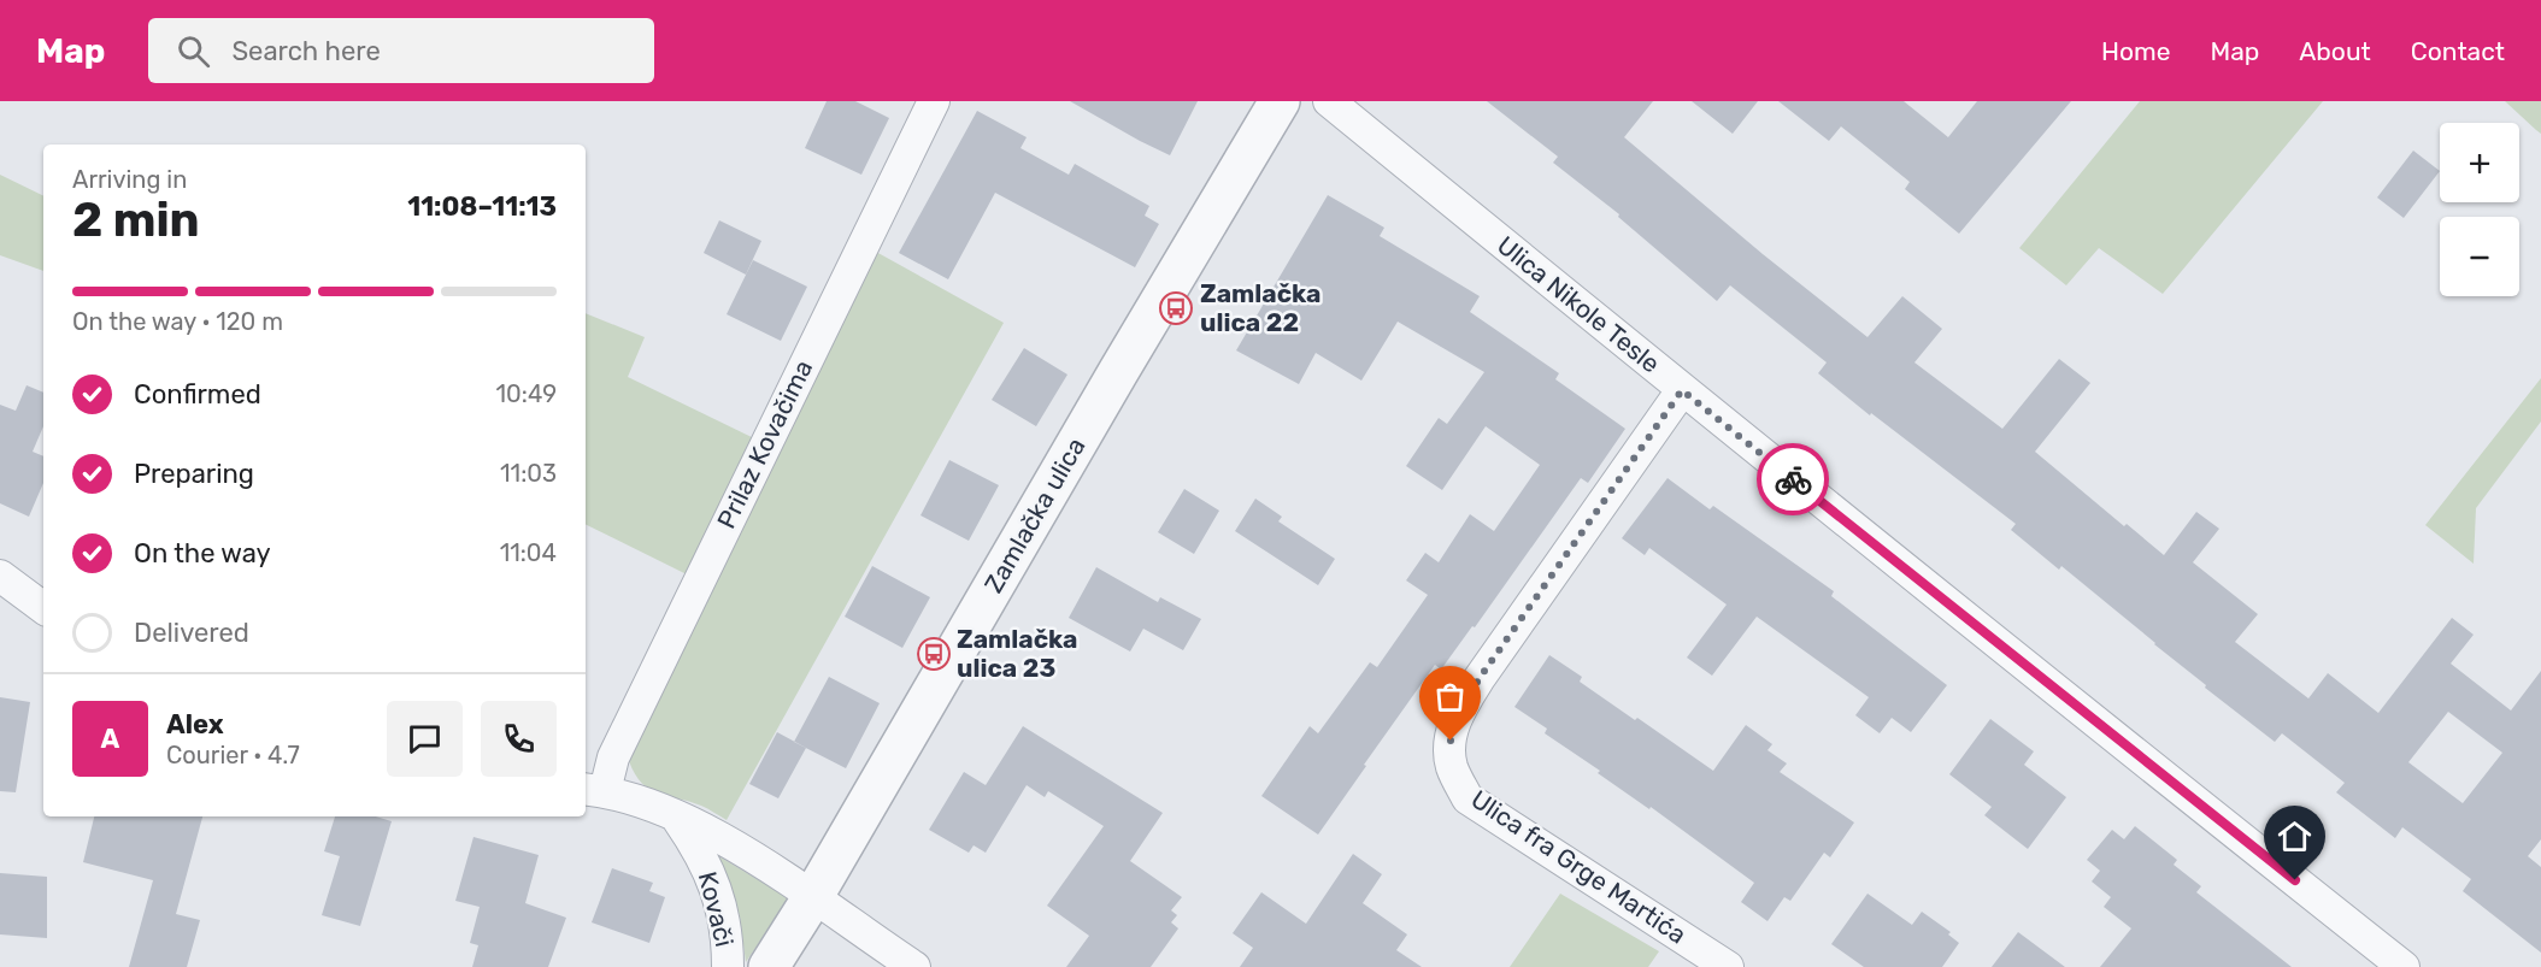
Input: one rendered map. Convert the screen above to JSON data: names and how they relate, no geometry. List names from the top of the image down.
{
  "streets": {
    "street": [
      "Ulica Nikole Tesle",
      "Prilaz Kovačima",
      "Zamlačka ulica",
      "Ulica fra Grge Martića",
      "Kovači"
    ]
  },
  "crossings": [
    ["Ulica Nikole Tesle", "Ulica fra Grge Martića"],
    ["Prilaz Kovačima", "Kovači"],
    ["Zamlačka ulica", "Kovači"]
  ],
  "places": {
    "bus stop": ["Zamlačka ulica 22", "Zamlačka ulica 23"]
  },
  "page": {
    "header": "Map",
    "search": "Search here",
    "nav": [
      "Home",
      "Map",
      "About",
      "Contact"
    ],
    "map_buttons": ["+", "−"],
    "heading": ["2 min", "Arriving in", "11:08–11:13"],
    "panel": ["Alex", "Courier · 4.7"],
    "bar": "On the way · 120 m",
    "list": [
      ["Confirmed", "10:49"],
      ["Preparing", "11:03"],
      ["On the way", "11:04"],
      "Delivered"
    ],
    "round": "A"
  }
}
